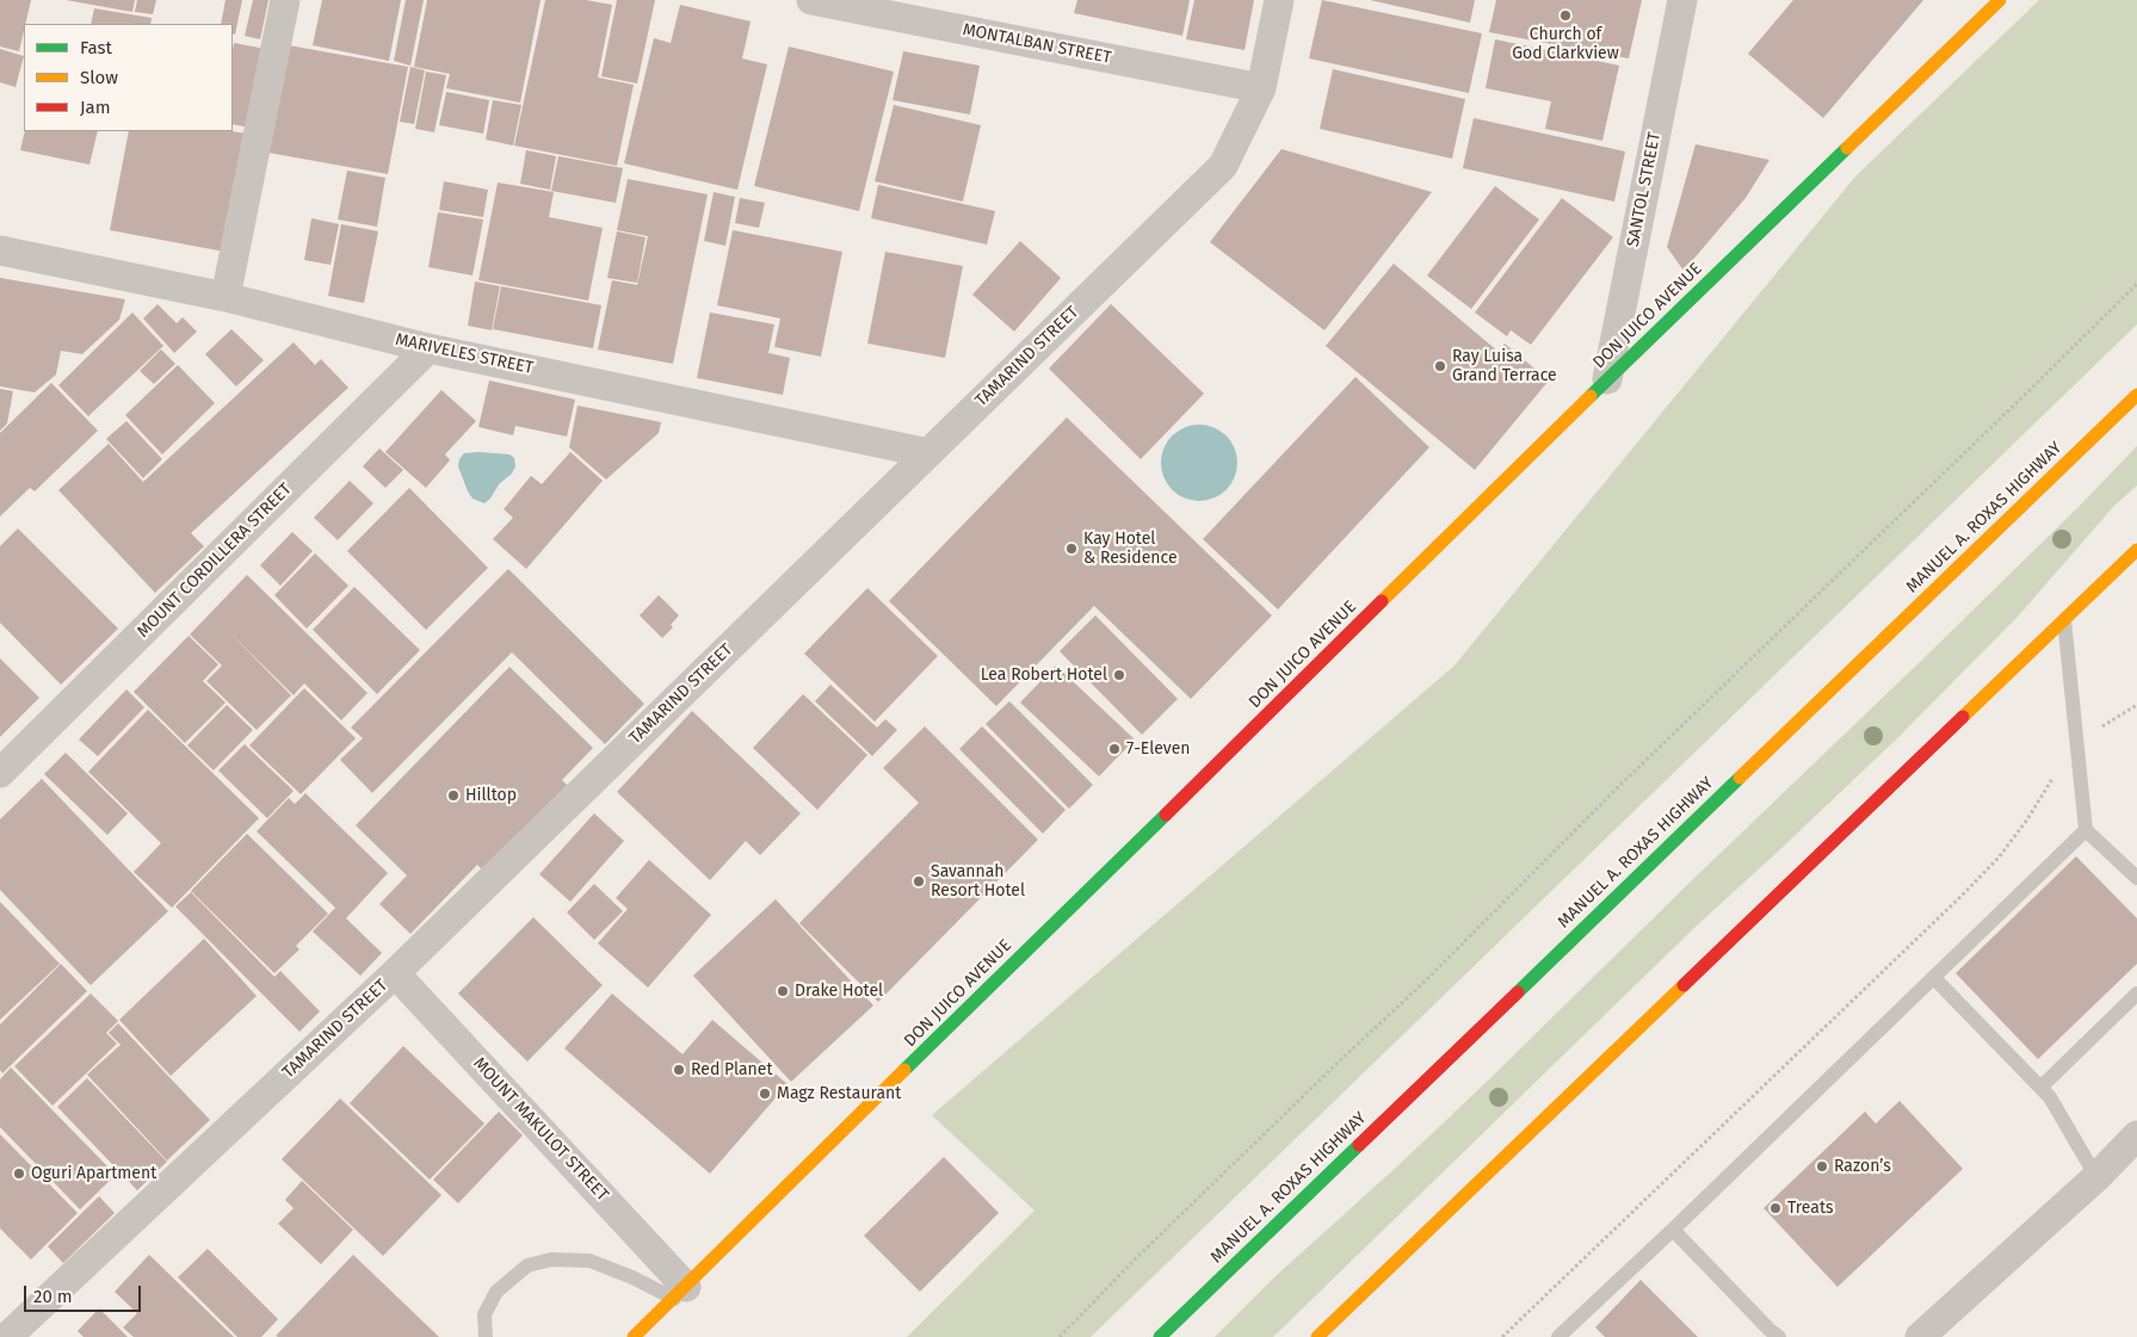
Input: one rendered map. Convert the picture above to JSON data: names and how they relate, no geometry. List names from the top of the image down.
{
  "streets": {
    "main road": ["DON JUICO AVENUE", "MANUEL A. ROXAS HIGHWAY"],
    "street": [
      "MONTALBAN STREET",
      "SANTOL STREET",
      "MARIVELES STREET",
      "TAMARIND STREET",
      "MOUNT CORDILLERA STREET",
      "MOUNT MAKULOT STREET"
    ]
  },
  "crossings": [
    ["MONTALBAN STREET", "TAMARIND STREET"],
    ["SANTOL STREET", "DON JUICO AVENUE"],
    ["DON JUICO AVENUE", "MOUNT MAKULOT STREET"],
    ["MARIVELES STREET", "TAMARIND STREET"],
    ["MARIVELES STREET", "MOUNT CORDILLERA STREET"],
    ["TAMARIND STREET", "MOUNT MAKULOT STREET"]
  ],
  "places": [
    "Church of God Clarkview",
    "Ray Luisa Grand Terrace",
    "Kay Hotel & Residence",
    "Lea Robert Hotel",
    "7-Eleven",
    "Hilltop",
    "Savannah Resort Hotel",
    "Drake Hotel",
    "Red Planet",
    "Magz Restaurant",
    "Razon’s",
    "Oguri Apartment",
    "Treats"
  ],
  "legend": ["Fast", "Slow", "Jam"],
  "scale_bar": "20 m"
}
